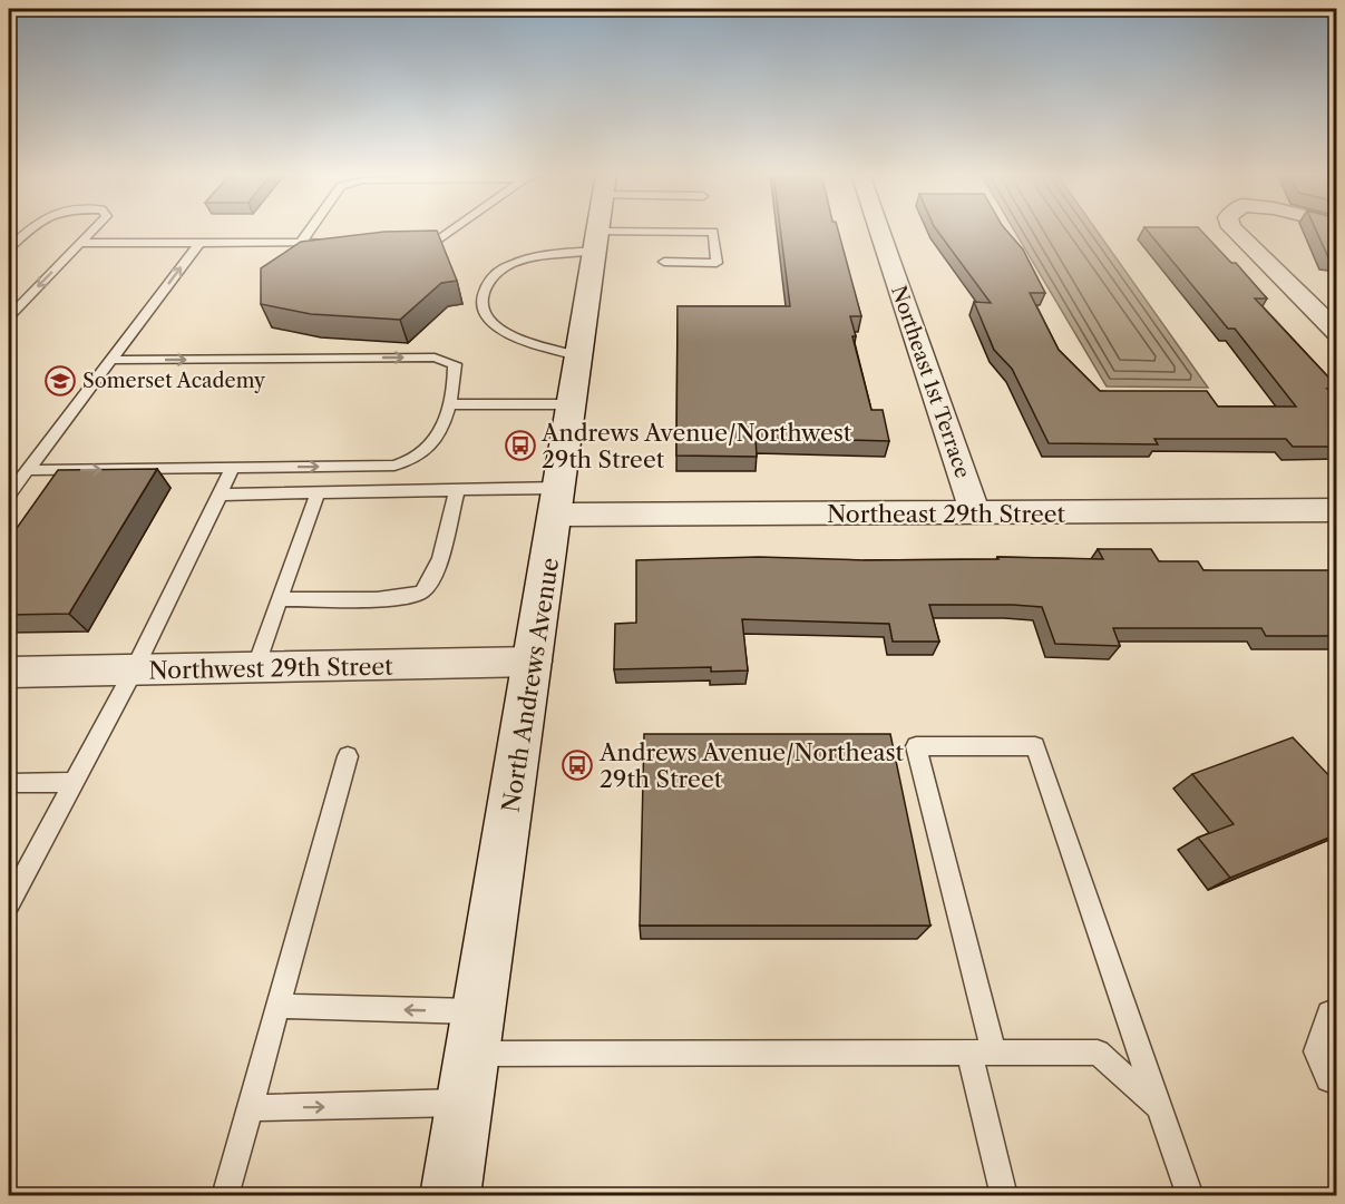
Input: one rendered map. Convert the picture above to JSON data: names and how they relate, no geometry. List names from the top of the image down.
{
  "streets": {
    "main road": ["North Andrews Avenue"],
    "street": ["Northeast 1st Terrace", "Northeast 29th Street", "Northwest 29th Street"]
  },
  "crossings": [
    ["Northeast 1st Terrace", "Northeast 29th Street"],
    ["Northeast 29th Street", "North Andrews Avenue"],
    ["Northwest 29th Street", "North Andrews Avenue"]
  ],
  "places": {
    "school or university": ["Somerset Academy"],
    "bus stop": ["Andrews Avenue/Northwest 29th Street", "Andrews Avenue/Northeast 29th Street"]
  }
}
